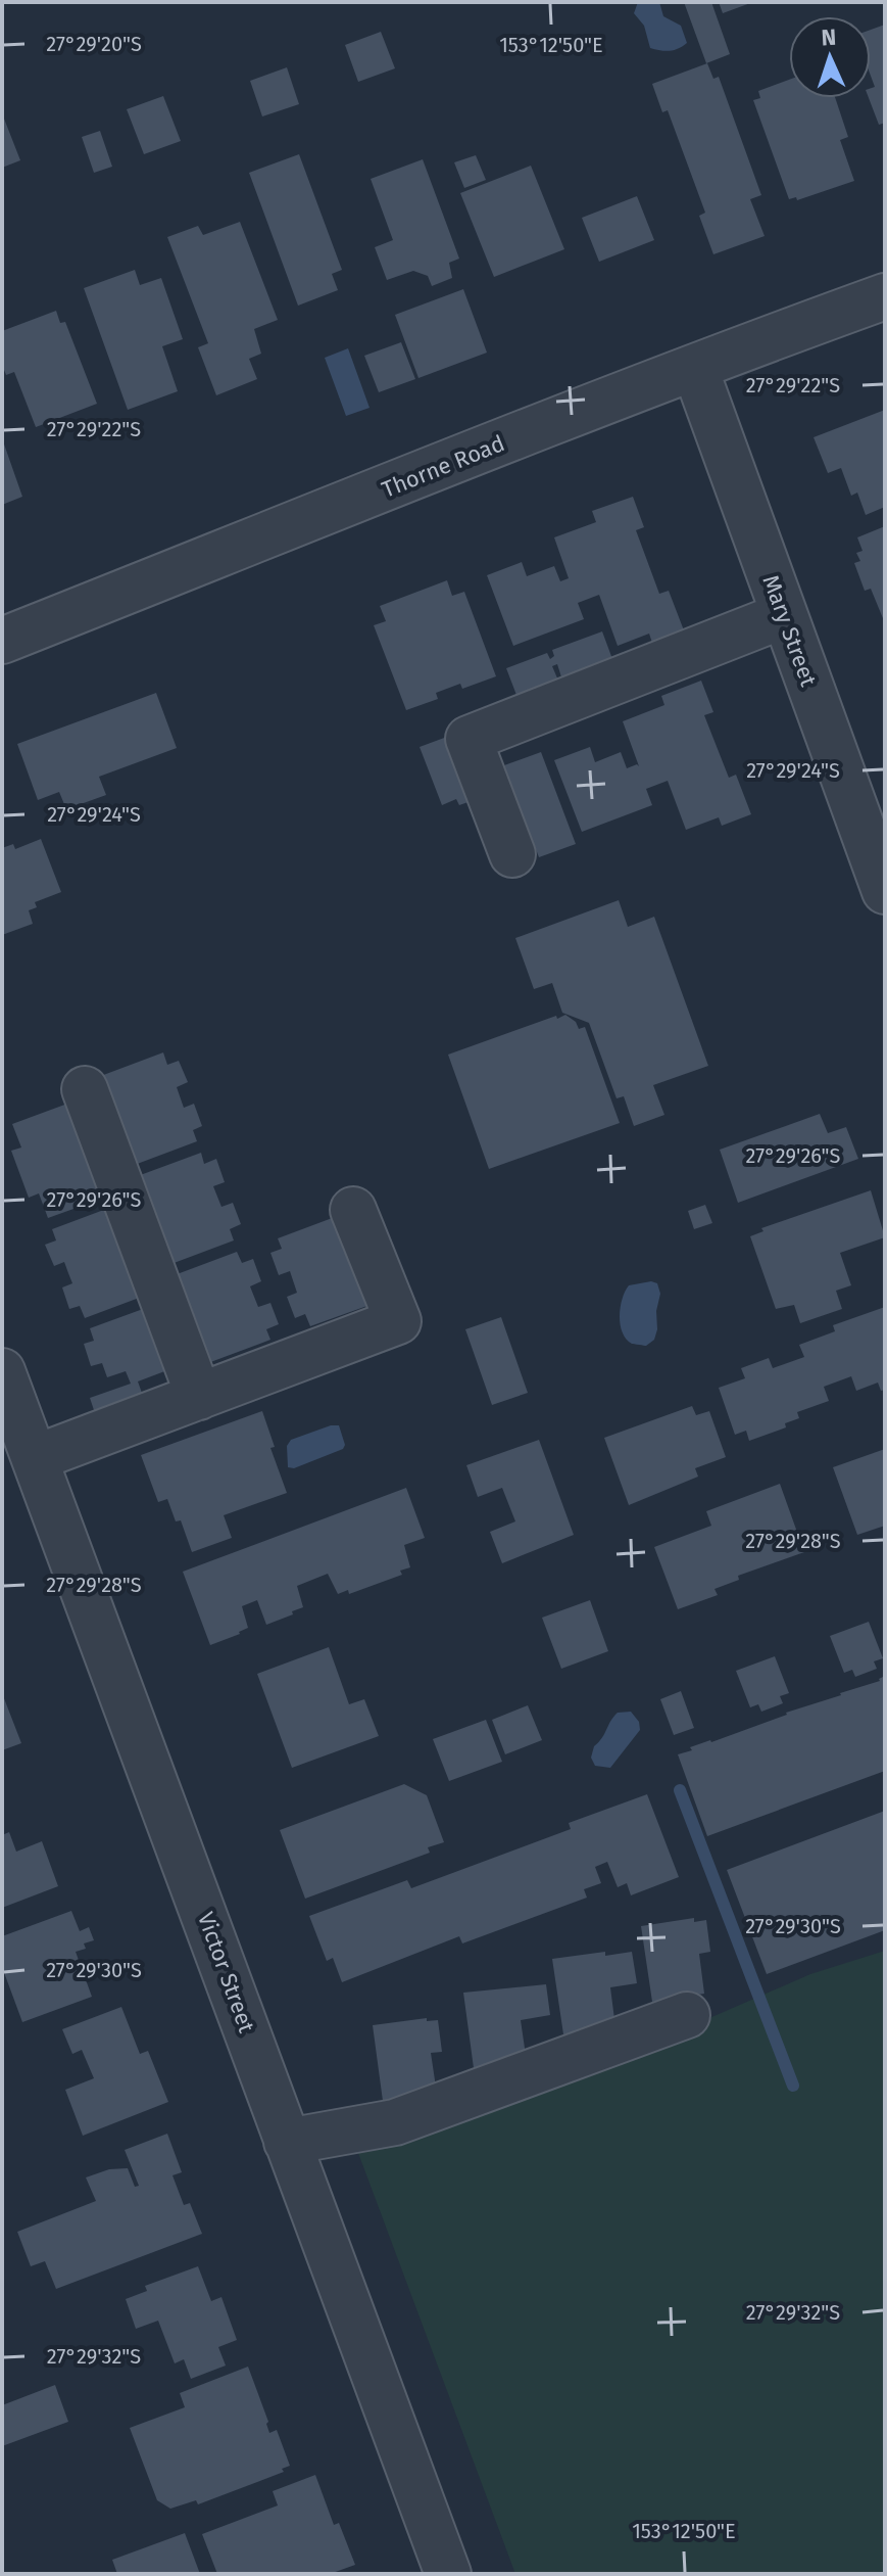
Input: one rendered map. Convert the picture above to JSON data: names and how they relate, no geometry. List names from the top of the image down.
{
  "streets": {
    "street": ["Thorne Road", "Mary Street", "Victor Street"]
  },
  "crossings": [
    ["Thorne Road", "Mary Street"]
  ],
  "north": "top",
  "coordinates": [
    "27°29'20\"S",
    "153°12'50\"E",
    "27°29'22\"S",
    "27°29'24\"S",
    "27°29'26\"S",
    "27°29'28\"S",
    "27°29'30\"S",
    "27°29'32\"S"
  ]
}
